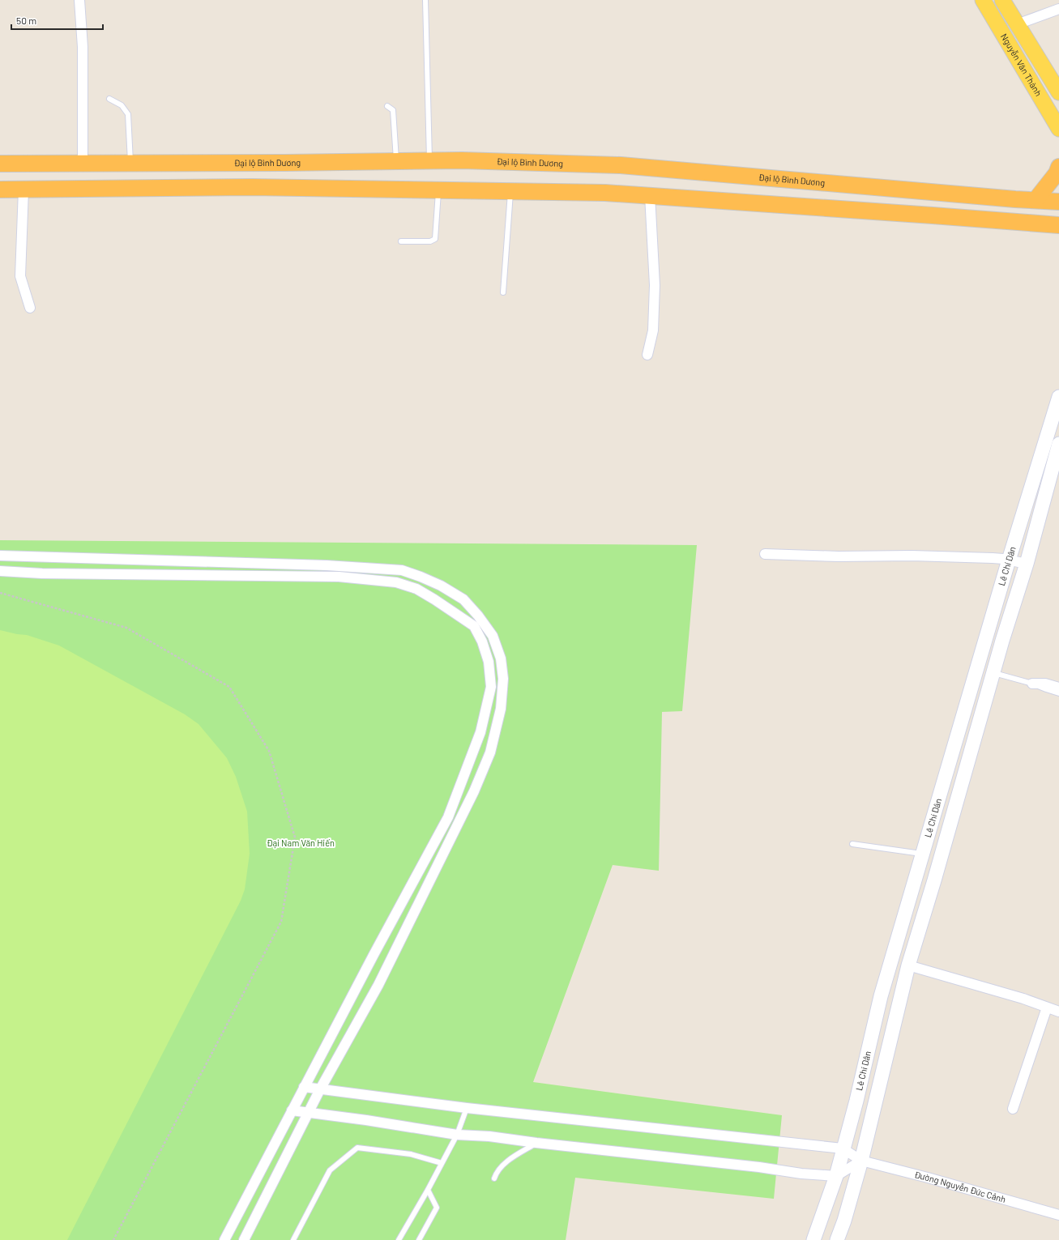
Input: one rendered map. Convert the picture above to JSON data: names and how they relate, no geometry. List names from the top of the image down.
{
  "streets": {
    "highway": ["Đại lộ Bình Dương"],
    "main road": ["Nguyễn Văn Thành", "Lê Chí Dân"],
    "street": ["Đường Nguyễn Đức Cảnh"]
  },
  "crossings": [
    ["Lê Chí Dân", "Đường Nguyễn Đức Cảnh"]
  ],
  "parks": ["Đại Nam Văn Hiến"],
  "scale_bar": "50 m"
}
